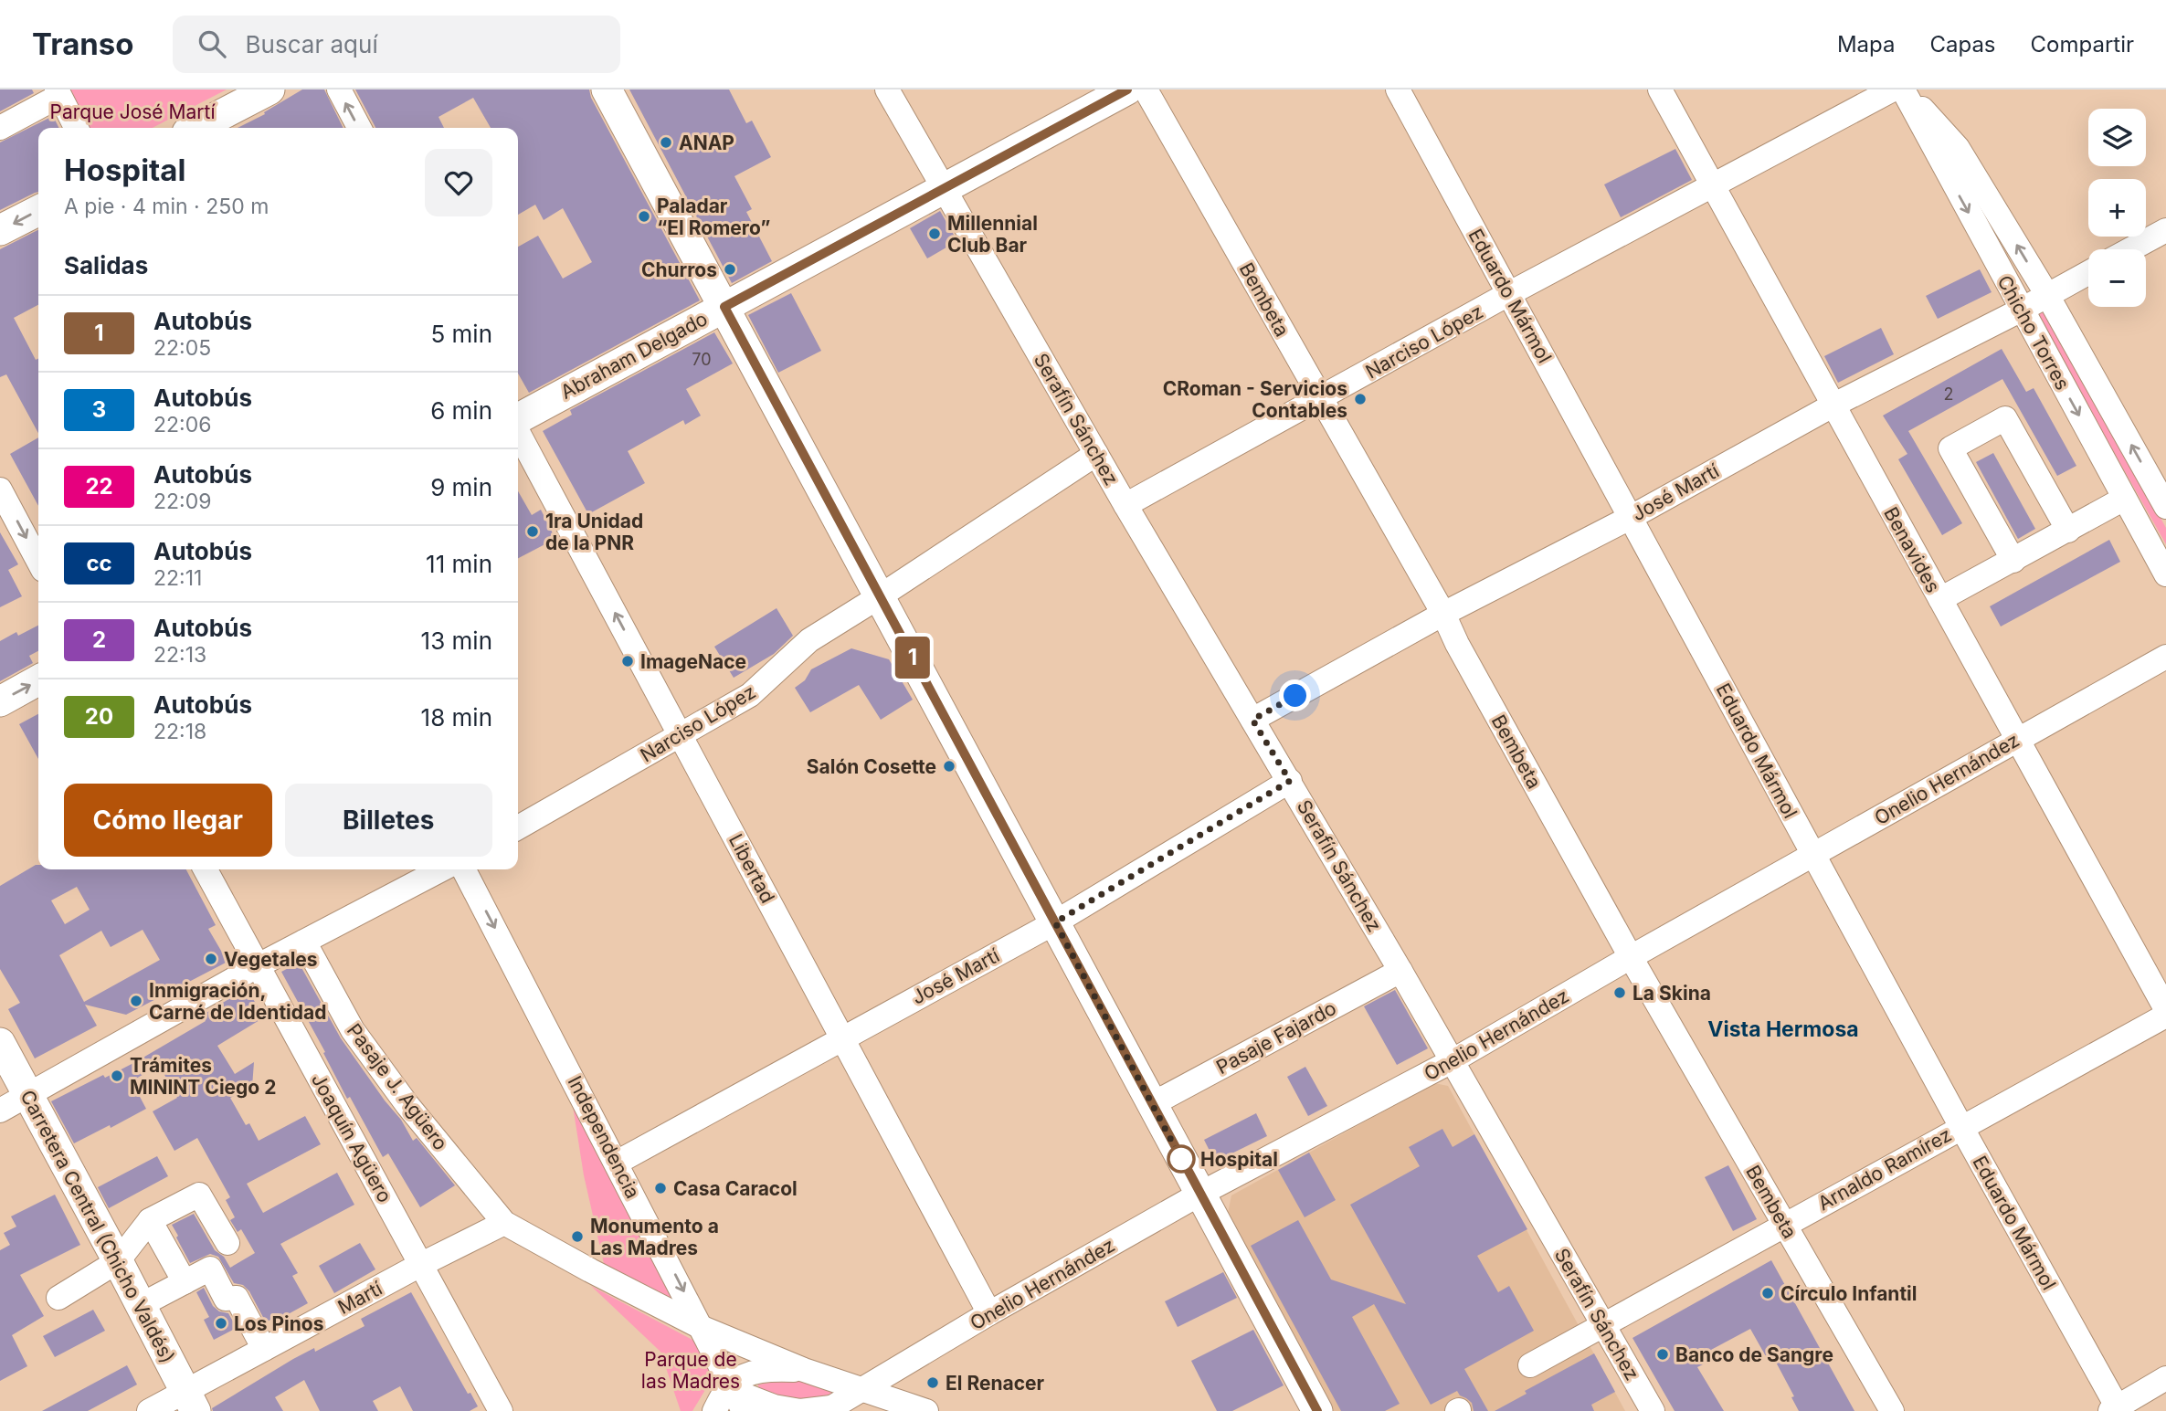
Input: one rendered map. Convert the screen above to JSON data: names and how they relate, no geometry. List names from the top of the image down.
{
  "streets": {
    "main road": ["Abraham Delgado", "Carretera Central (Chicho Valdés)"],
    "street": [
      "Eduardo Mármol",
      "Bembeta",
      "Chicho Torres",
      "Narciso López",
      "Serafín Sánchez",
      "José Martí",
      "Benavides",
      "Onelio Hernández",
      "Libertad",
      "Pasaje Fajardo",
      "Pasaje J. Agüero",
      "Independencia",
      "Joaquín Agüero",
      "Arnaldo Ramírez",
      "Martí"
    ]
  },
  "crossings": [
    ["Eduardo Mármol", "Narciso López"],
    ["Eduardo Mármol", "José Martí"],
    ["Eduardo Mármol", "Onelio Hernández"],
    ["Eduardo Mármol", "Arnaldo Ramírez"],
    ["Bembeta", "Narciso López"],
    ["Bembeta", "José Martí"],
    ["Bembeta", "Onelio Hernández"],
    ["Bembeta", "Arnaldo Ramírez"],
    ["Chicho Torres", "José Martí"],
    ["Narciso López", "Serafín Sánchez"],
    ["Narciso López", "Benavides"],
    ["Narciso López", "Libertad"],
    ["Abraham Delgado", "Serafín Sánchez"],
    ["Serafín Sánchez", "José Martí"],
    ["Serafín Sánchez", "Onelio Hernández"],
    ["Serafín Sánchez", "Pasaje Fajardo"],
    ["Serafín Sánchez", "Arnaldo Ramírez"],
    ["José Martí", "Benavides"],
    ["José Martí", "Libertad"],
    ["José Martí", "Independencia"],
    ["Benavides", "Onelio Hernández"],
    ["Onelio Hernández", "Libertad"],
    ["Pasaje J. Agüero", "Martí"],
    ["Joaquín Agüero", "Martí"],
    ["Carretera Central (Chicho Valdés)", "Martí"]
  ],
  "one_way": ["Independencia"],
  "districts": ["Vista Hermosa"],
  "parks": ["Parque José Martí", "Parque de las Madres"],
  "places": [
    "ANAP",
    "Paladar “El Romero”",
    "Millennial Club Bar",
    "Churros",
    "CRoman - Servicios Contables",
    "1ra Unidad de la PNR",
    "ImageNace",
    "Salón Cosette",
    "Vegetales",
    "La Skina",
    "Inmigración, Carné de Identidad",
    "Trámites MININT Ciego 2",
    "Hospital",
    "Casa Caracol",
    "Monumento a Las Madres",
    "Círculo Infantil",
    "Los Pinos",
    "Banco de Sangre",
    "El Renacer"
  ],
  "lines": ["bus line 1"],
  "house_numbers": ["70", "2"],
  "page": {
    "header": "Transo",
    "search": "Buscar aquí",
    "nav": ["Mapa", "Capas", "Compartir"],
    "on_map": "1",
    "map_buttons": ["+", "−"],
    "heading": [
      ["Hospital", "A pie · 4 min · 250 m"],
      "Salidas"
    ],
    "list": [
      {
        "mark": "1",
        "name": "Autobús",
        "note": "22:05",
        "value": "5 min"
      },
      {
        "mark": "3",
        "name": "Autobús",
        "note": "22:06",
        "value": "6 min"
      },
      {
        "mark": "22",
        "name": "Autobús",
        "note": "22:09",
        "value": "9 min"
      },
      {
        "mark": "cc",
        "name": "Autobús",
        "note": "22:11",
        "value": "11 min"
      },
      {
        "mark": "2",
        "name": "Autobús",
        "note": "22:13",
        "value": "13 min"
      },
      {
        "mark": "20",
        "name": "Autobús",
        "note": "22:18",
        "value": "18 min"
      }
    ],
    "buttons": ["Cómo llegar", "Billetes"]
  }
}
